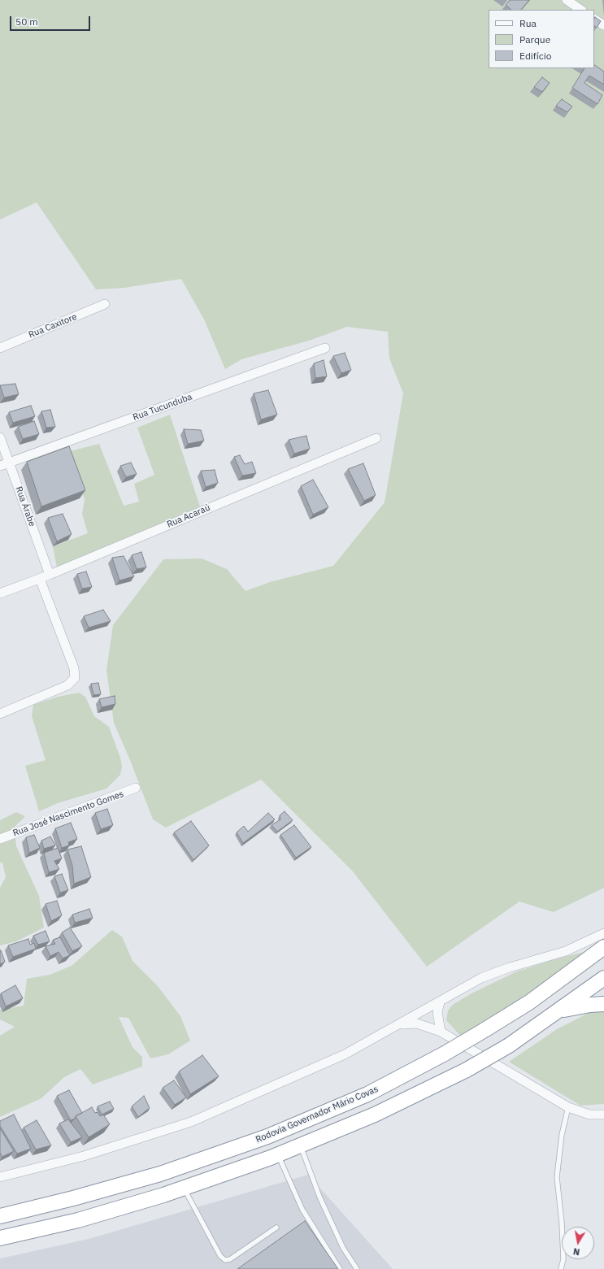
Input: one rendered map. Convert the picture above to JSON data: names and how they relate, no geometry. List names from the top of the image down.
{
  "streets": {
    "highway": ["Rodovia Governador Mário Covas"],
    "street": [
      "Rua Caxitore",
      "Rua Tucunduba",
      "Rua Árabe",
      "Rua Acaraú",
      "Rua José Nascimento Gomes"
    ]
  },
  "crossings": [
    ["Rua Tucunduba", "Rua Árabe"],
    ["Rua Árabe", "Rua Acaraú"]
  ],
  "legend": ["Rua", "Parque", "Edifício"],
  "scale_bar": "50 m",
  "north": "bottom"
}
